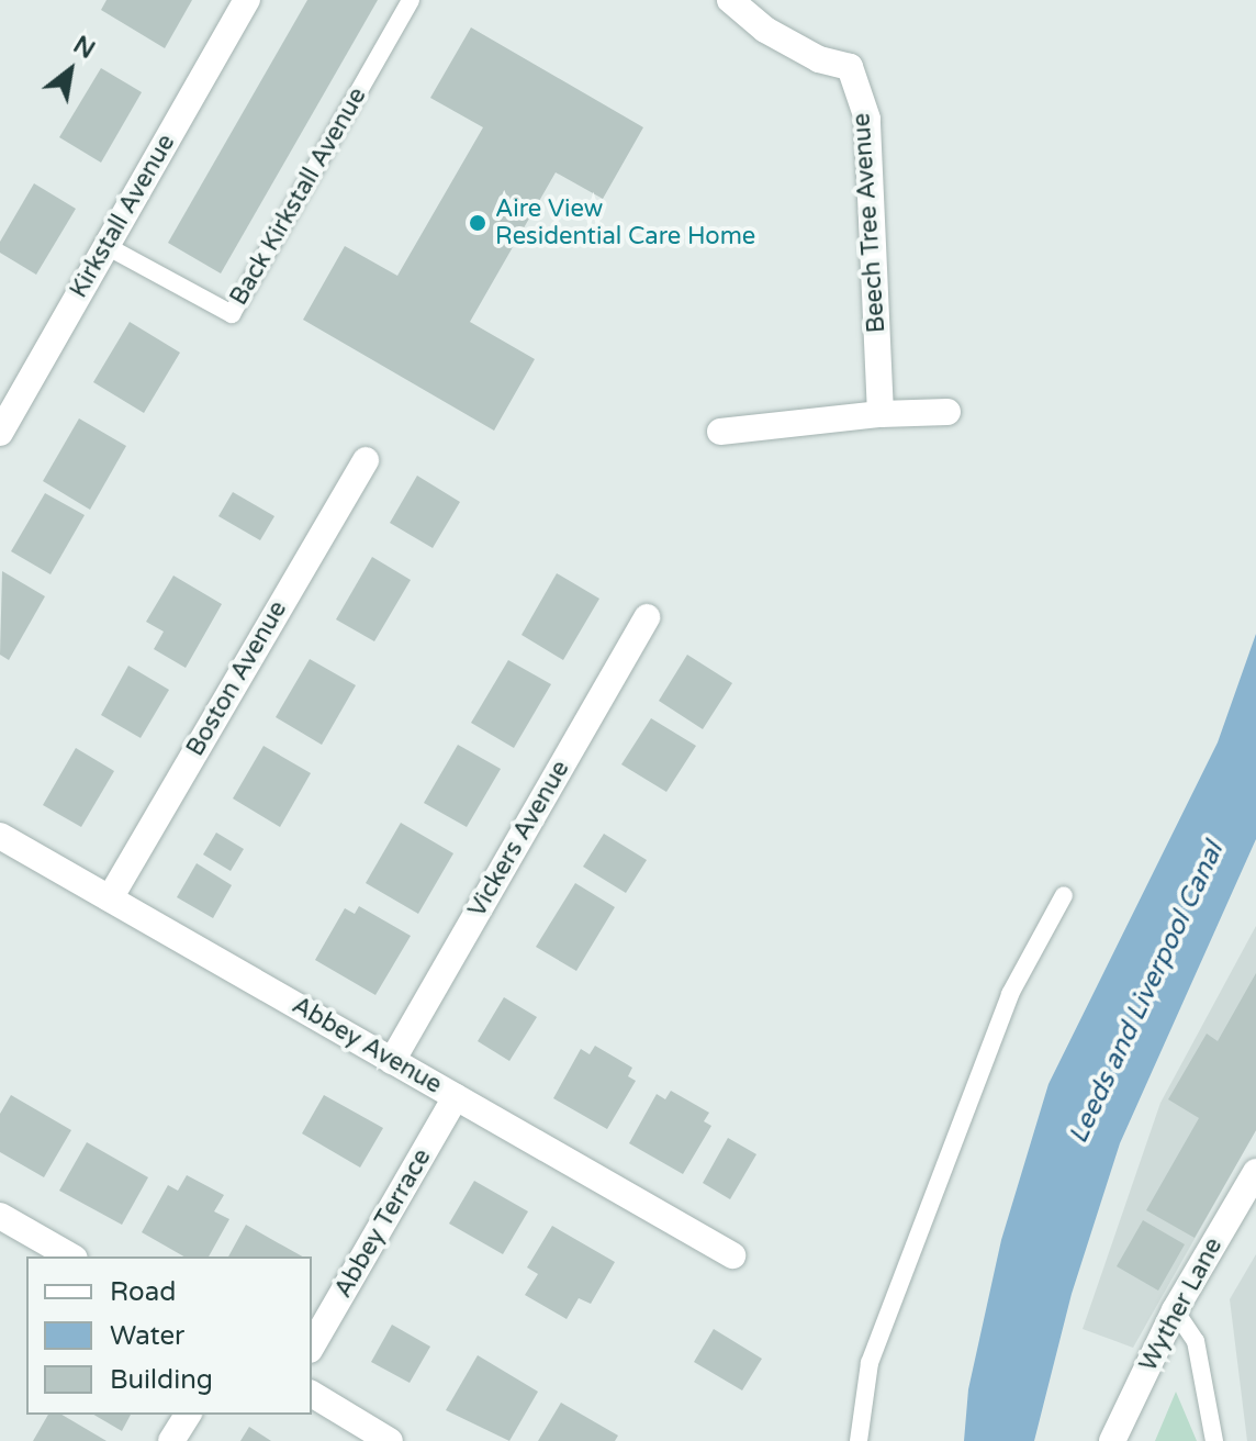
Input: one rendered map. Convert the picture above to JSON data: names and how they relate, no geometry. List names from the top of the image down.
{
  "streets": {
    "street": [
      "Kirkstall Avenue",
      "Beech Tree Avenue",
      "Boston Avenue",
      "Vickers Avenue",
      "Abbey Avenue",
      "Abbey Terrace",
      "Wyther Lane"
    ],
    "lane": ["Back Kirkstall Avenue"]
  },
  "crossings": [
    ["Back Kirkstall Avenue", "Kirkstall Avenue"],
    ["Boston Avenue", "Abbey Avenue"],
    ["Vickers Avenue", "Abbey Avenue"],
    ["Abbey Avenue", "Abbey Terrace"]
  ],
  "water": ["Leeds and Liverpool Canal"],
  "places": ["Aire View Residential Care Home"],
  "legend": ["Road", "Water", "Building"],
  "north": "top right"
}
